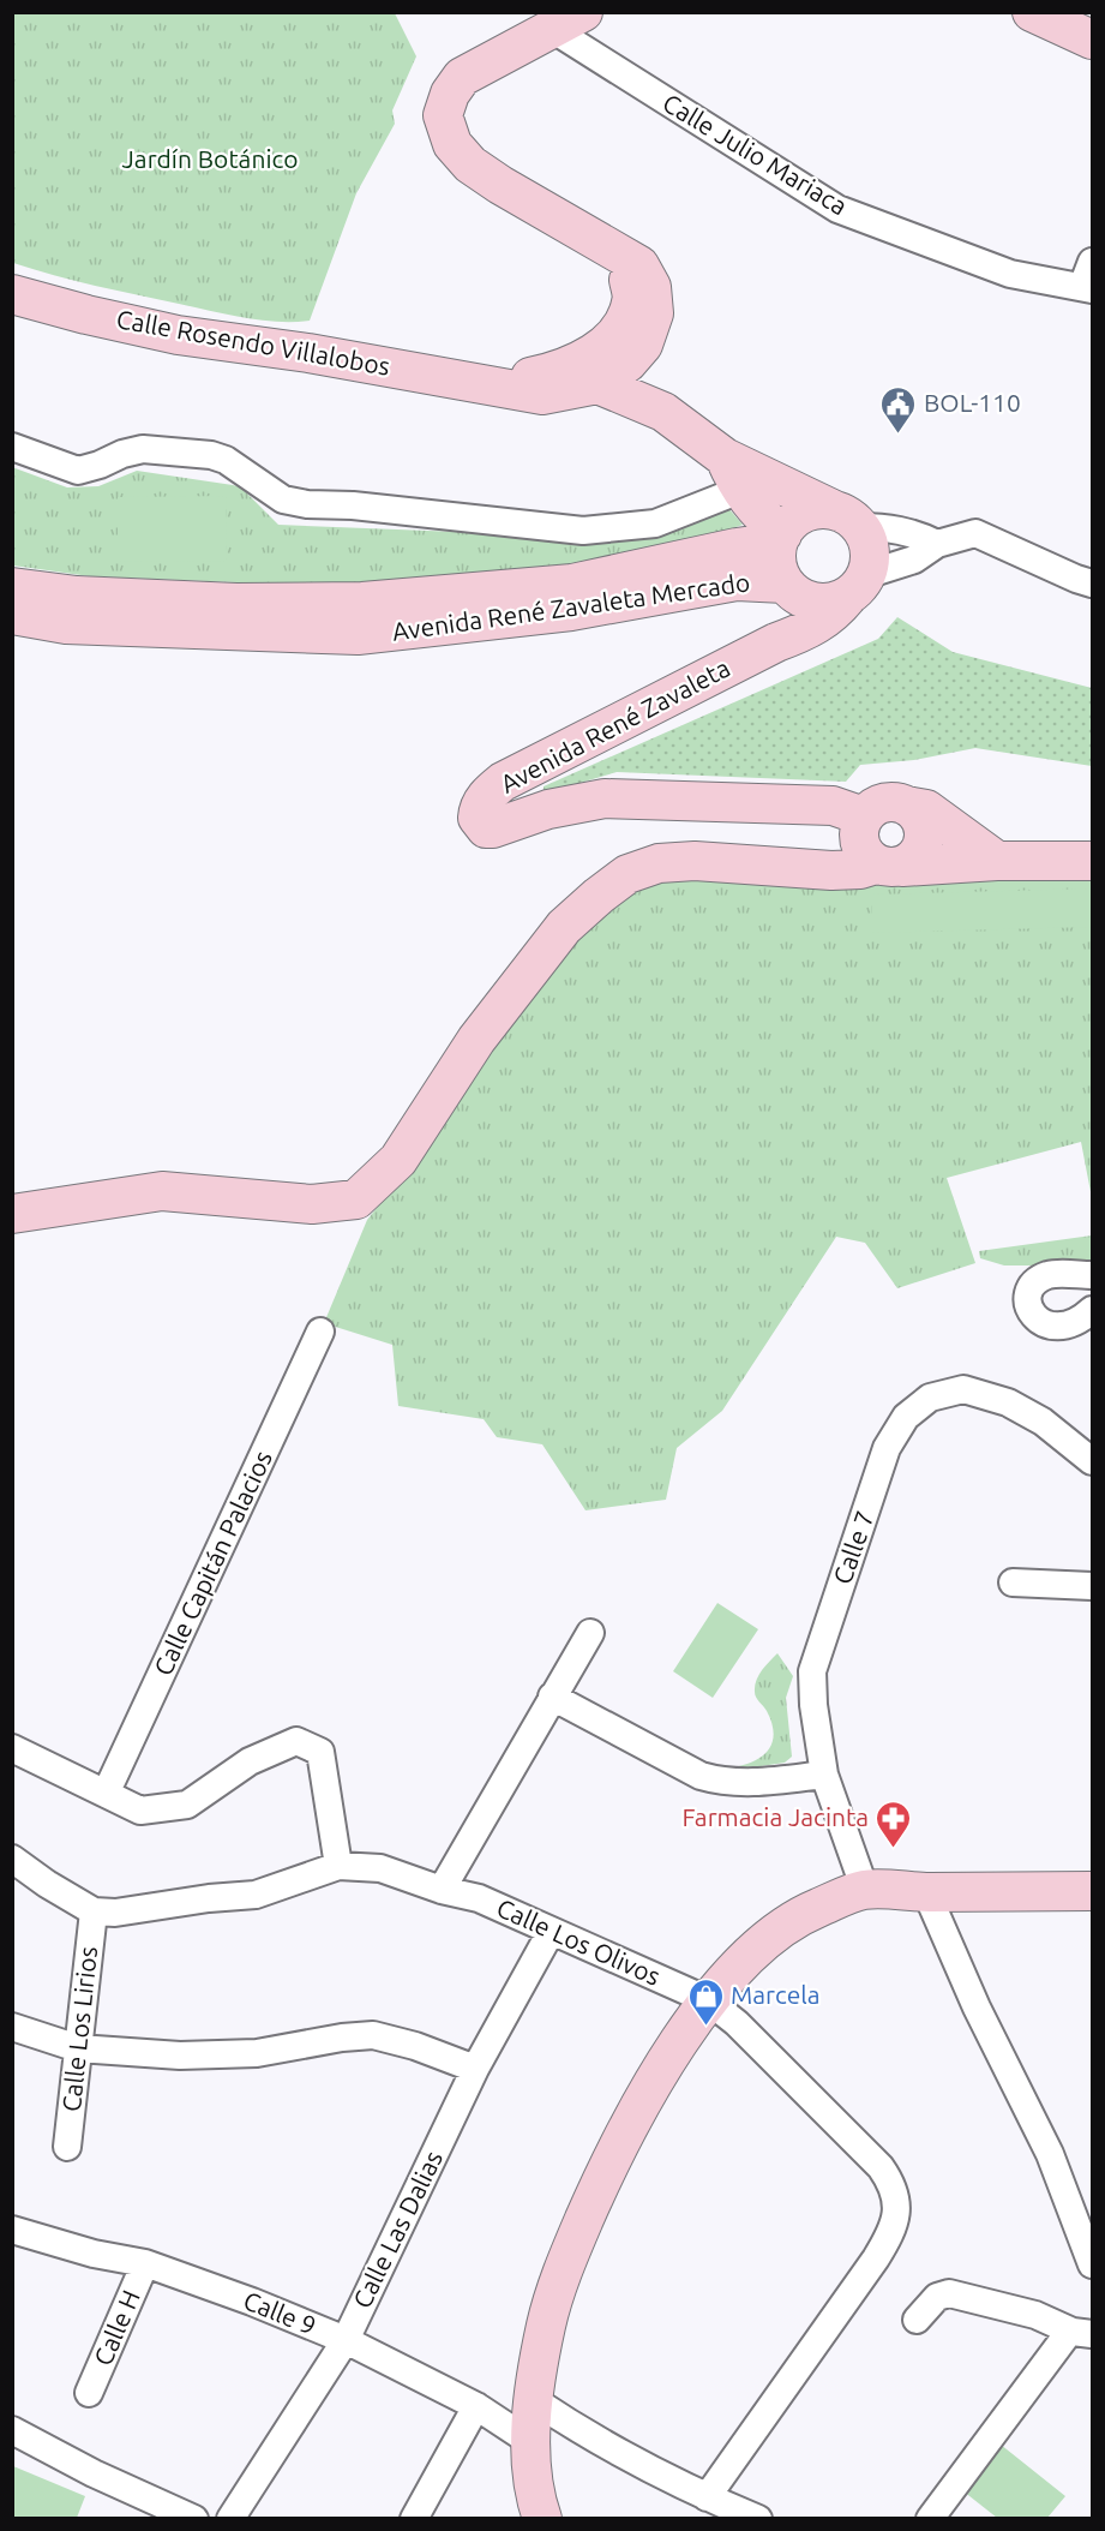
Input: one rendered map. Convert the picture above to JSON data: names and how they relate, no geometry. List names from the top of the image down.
{
  "streets": {
    "main road": ["Calle Rosendo Villalobos", "Avenida René Zavaleta Mercado", "Avenida René Zavaleta"],
    "street": [
      "Calle Julio Mariaca",
      "Calle 7",
      "Calle Capitán Palacios",
      "Calle Los Olivos",
      "Calle Los Lirios",
      "Calle Las Dalias",
      "Calle 9",
      "Calle H"
    ]
  },
  "crossings": [
    ["Calle Julio Mariaca", "Calle Rosendo Villalobos"],
    ["Avenida René Zavaleta Mercado", "Avenida René Zavaleta"],
    ["Calle Los Olivos", "Calle Los Lirios"],
    ["Calle Los Olivos", "Calle Las Dalias"],
    ["Calle Las Dalias", "Calle 9"],
    ["Calle 9", "Calle H"]
  ],
  "parks": ["Jardín Botánico"],
  "places": {
    "public building": ["BOL-110"],
    "pharmacy": ["Farmacia Jacinta"],
    "shop": ["Marcela"]
  }
}
